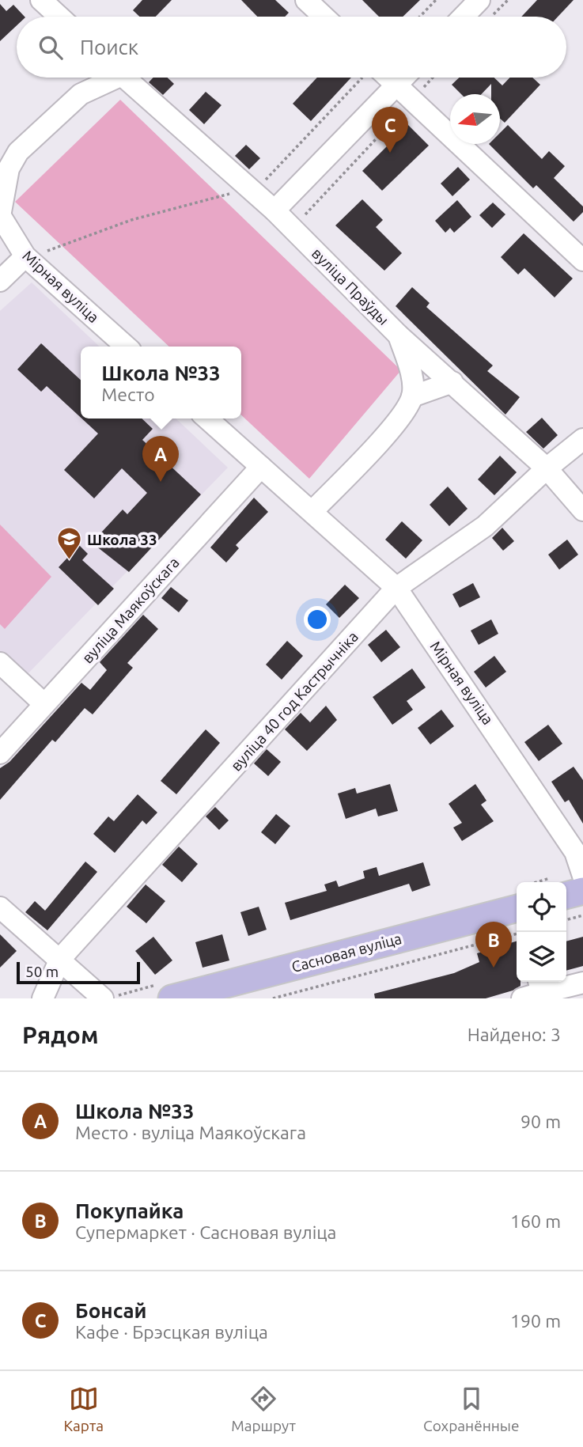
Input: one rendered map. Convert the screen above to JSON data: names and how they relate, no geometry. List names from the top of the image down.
{
  "streets": {
    "main road": ["Сасновая вуліца"],
    "street": [
      "Мірная вуліца",
      "вуліца Праўды",
      "вуліца Маякоўскага",
      "вуліца 40 год Кастрычніка"
    ]
  },
  "crossings": [
    ["Мірная вуліца", "вуліца Маякоўскага"],
    ["Мірная вуліца", "вуліца 40 год Кастрычніка"],
    ["вуліца Праўды", "вуліца 40 год Кастрычніка"]
  ],
  "places": {
    "school or university": ["Школа 33"]
  },
  "scale_bar": "50 m",
  "north": "left",
  "page": {
    "search": "Поиск",
    "pins": ["C", "A", "B"],
    "popup": ["Школа №33", "Место"],
    "scale": "50 m",
    "heading": ["Рядом", "Найдено: 3"],
    "list": [
      {
        "mark": "A",
        "name": "Школа №33",
        "note": "Место · вуліца Маякоўскага",
        "value": "90 m"
      },
      {
        "mark": "B",
        "name": "Покупайка",
        "note": "Супермаркет · Сасновая вуліца",
        "value": "160 m"
      },
      {
        "mark": "C",
        "name": "Бонсай",
        "note": "Кафе · Брэсцкая вуліца",
        "value": "190 m"
      }
    ],
    "nav": ["Карта", "Маршрут", "Сохранённые"]
  }
}
